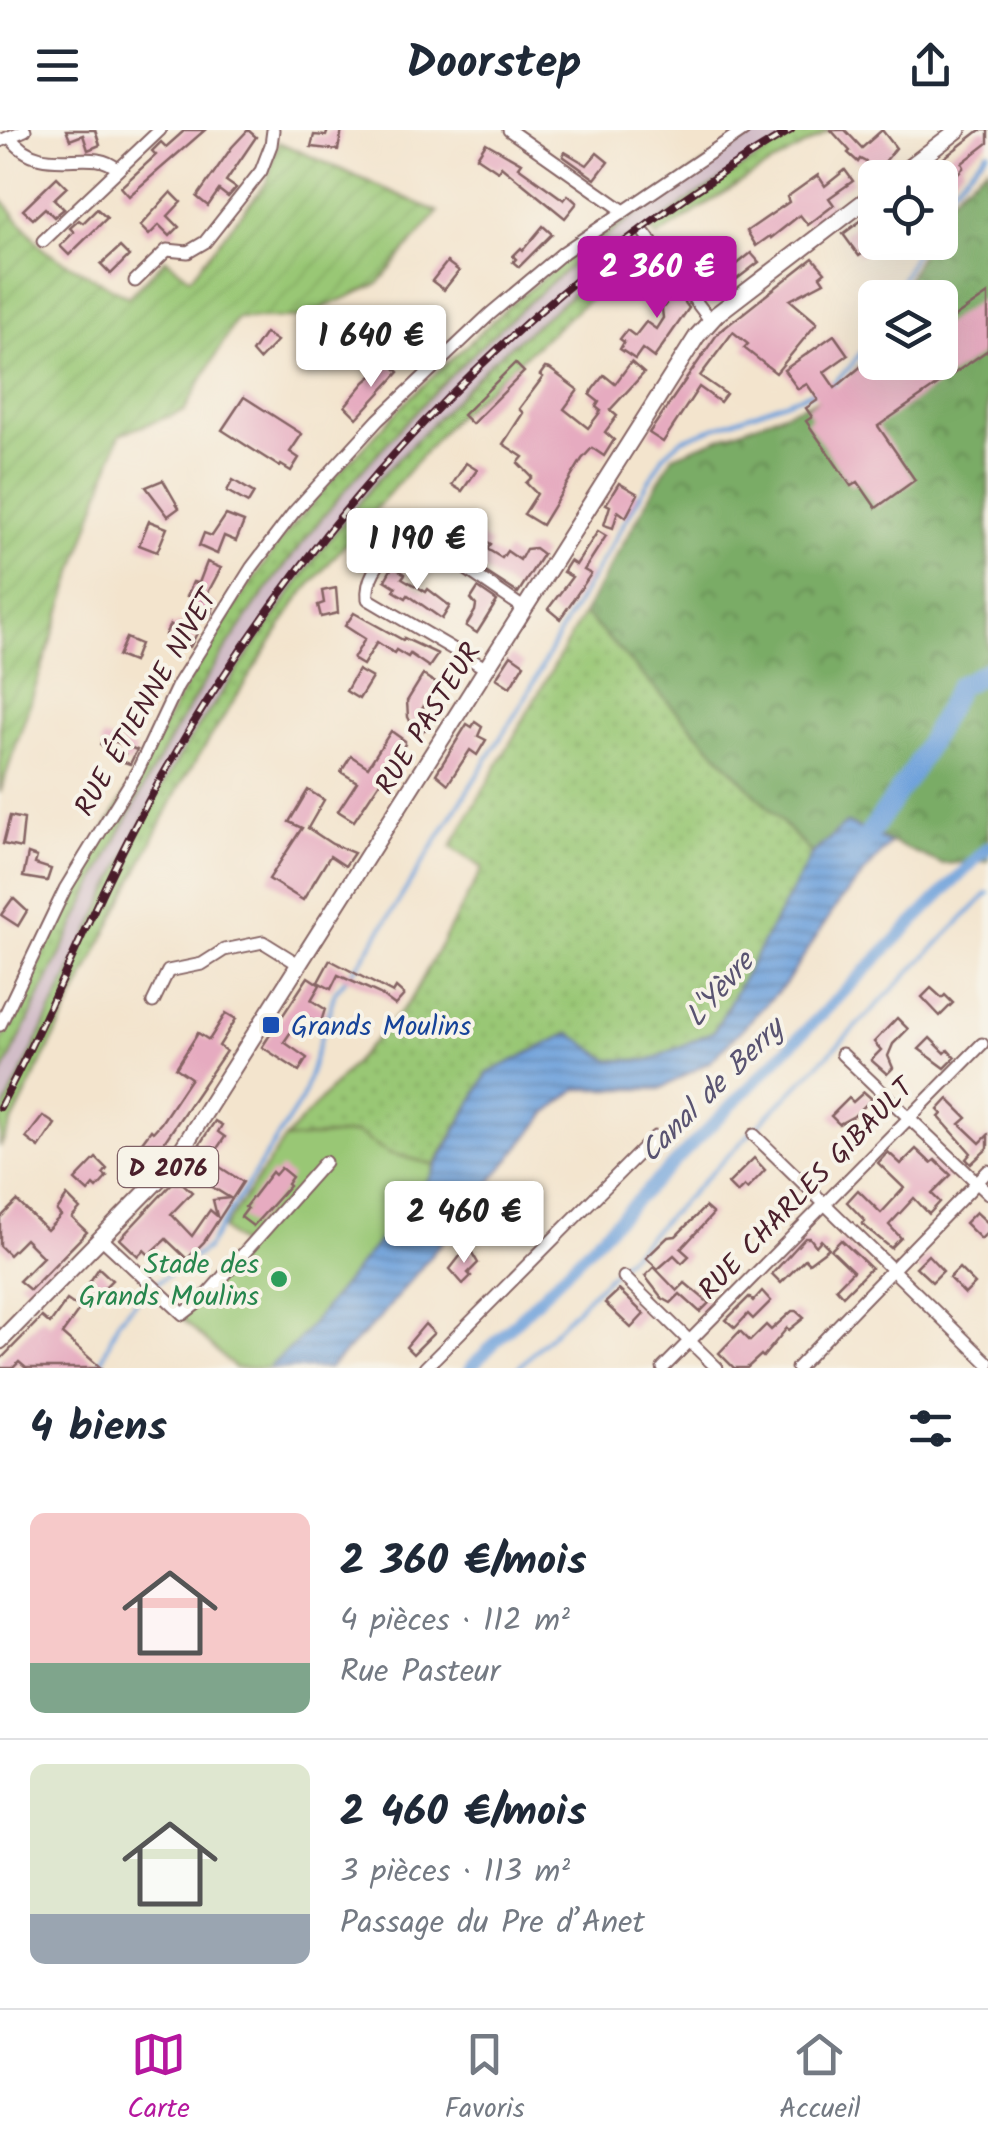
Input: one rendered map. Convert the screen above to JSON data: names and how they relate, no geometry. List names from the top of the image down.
{
  "streets": {
    "main road": ["RUE PASTEUR", "D 2076"],
    "street": ["RUE ÉTIENNE NIVET", "RUE CHARLES GIBAULT"]
  },
  "crossings": [
    ["RUE PASTEUR", "D 2076"]
  ],
  "water": ["L'Yèvre", "Canal de Berry"],
  "places": {
    "transit": ["Grands Moulins"],
    "other": ["Stade des Grands Moulins"]
  },
  "page": {
    "header": "Doorstep",
    "price": [
      "2 360 €",
      "1 640 €",
      "1 190 €",
      "2 460 €"
    ],
    "heading": "4 biens",
    "list": [
      {
        "name": "2 360 €/mois",
        "note": "4 pièces · 112 m² · Rue Pasteur"
      },
      {
        "name": "2 460 €/mois",
        "note": "3 pièces · 113 m² · Passage du Pre d’Anet"
      }
    ],
    "tabs": ["Carte", "Favoris", "Accueil"]
  }
}
